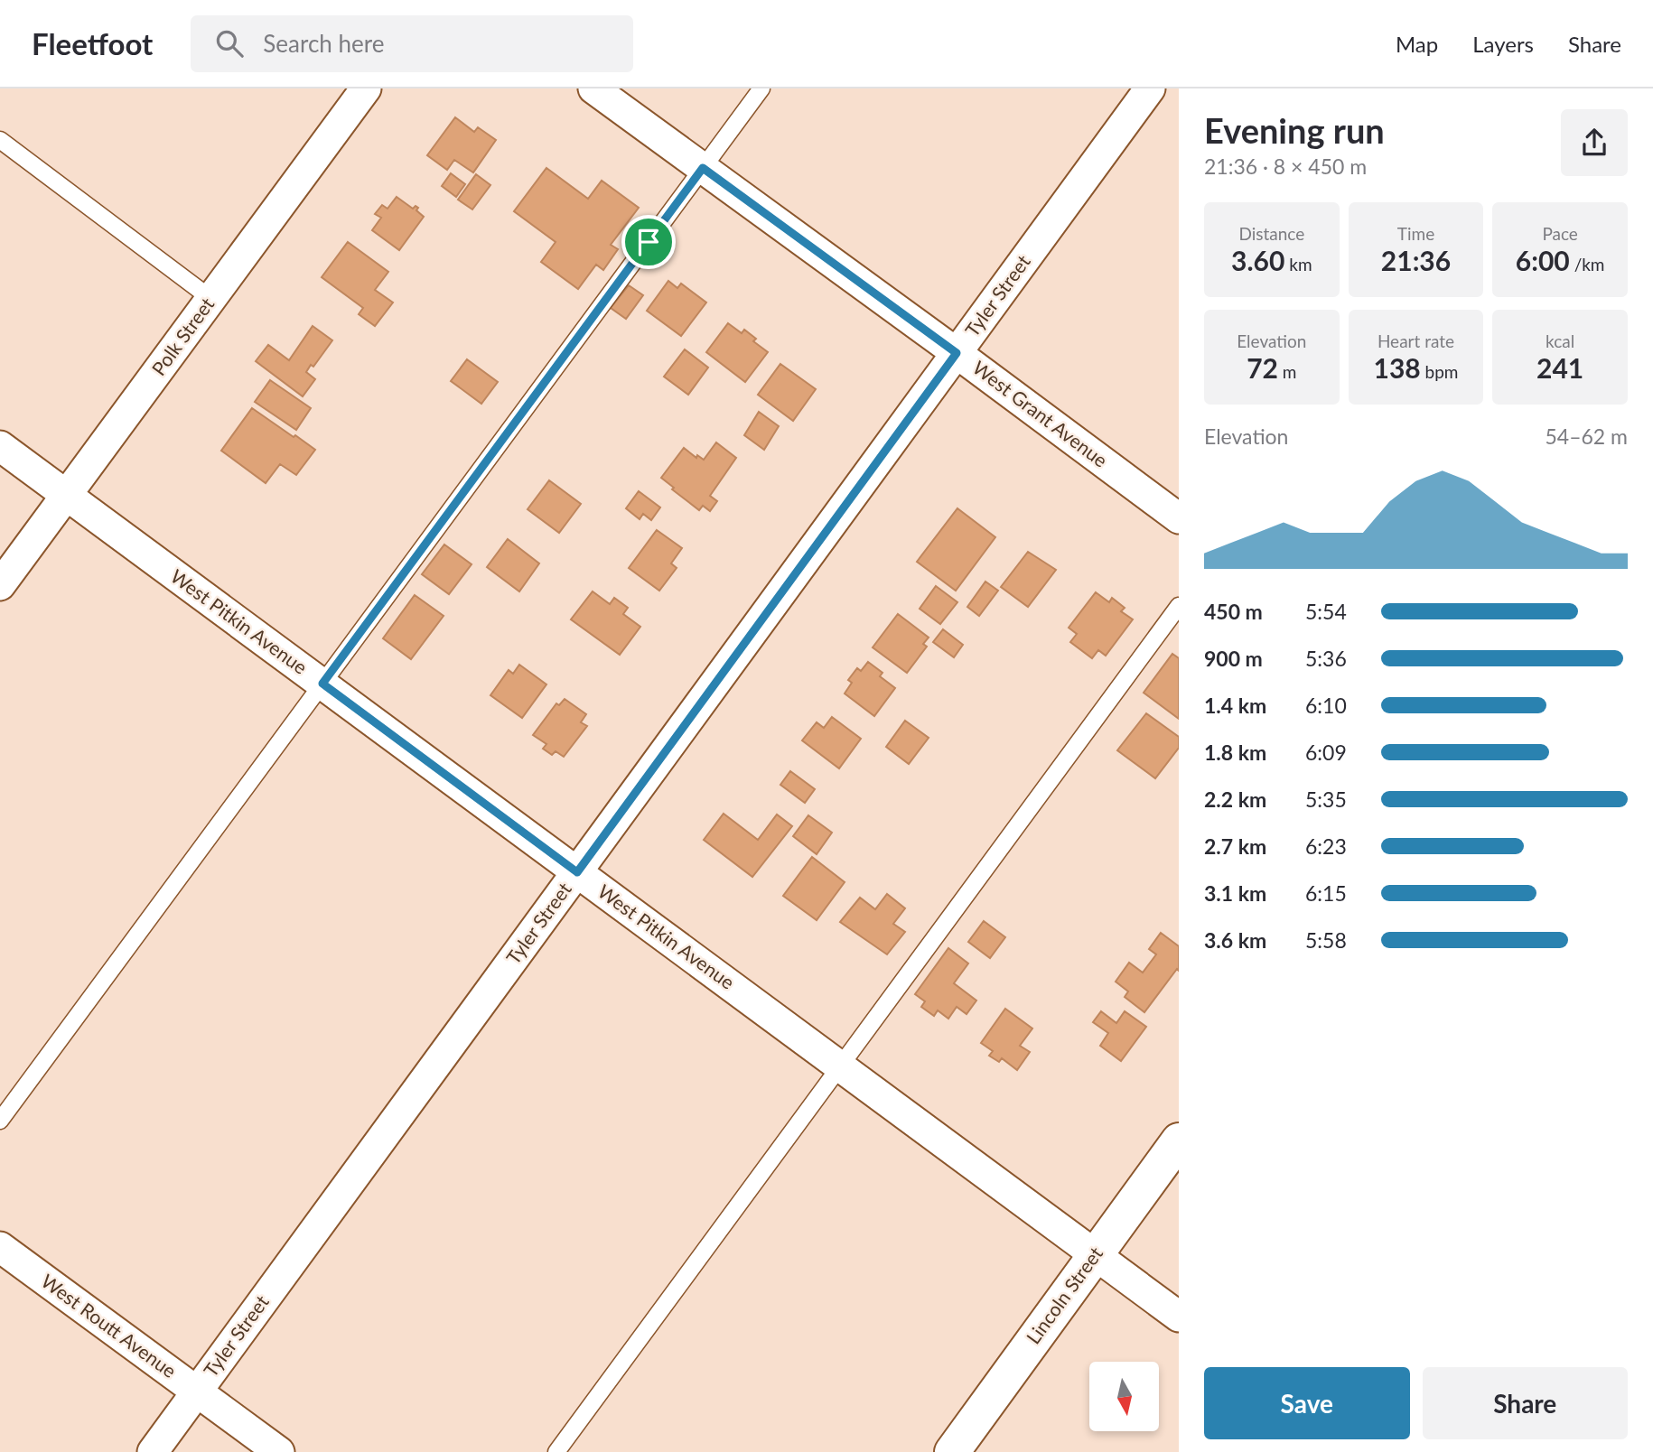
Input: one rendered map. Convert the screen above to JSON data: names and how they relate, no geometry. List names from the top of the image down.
{
  "streets": {
    "main road": ["Lincoln Street"],
    "street": [
      "Tyler Street",
      "Polk Street",
      "West Grant Avenue",
      "West Pitkin Avenue",
      "West Routt Avenue"
    ]
  },
  "crossings": [
    ["Tyler Street", "West Grant Avenue"],
    ["Tyler Street", "West Pitkin Avenue"],
    ["Tyler Street", "West Routt Avenue"],
    ["Polk Street", "West Pitkin Avenue"],
    ["West Pitkin Avenue", "Lincoln Street"]
  ],
  "north": "bottom",
  "page": {
    "header": "Fleetfoot",
    "search": "Search here",
    "nav": ["Map", "Layers", "Share"],
    "heading": ["Evening run", "21:36 · 8 × 450 m"],
    "stats": [
      ["Distance", "3.60 km"],
      ["Time", "21:36"],
      ["Pace", "6:00 /km"],
      ["Elevation", "72 m"],
      ["Heart rate", "138 bpm"],
      ["kcal", "241"]
    ],
    "chart": ["Elevation", "54–62 m"],
    "list": [
      {
        "name": "450 m",
        "note": "5:54"
      },
      {
        "name": "900 m",
        "note": "5:36"
      },
      {
        "name": "1.4 km",
        "note": "6:10"
      },
      {
        "name": "1.8 km",
        "note": "6:09"
      },
      {
        "name": "2.2 km",
        "note": "5:35"
      },
      {
        "name": "2.7 km",
        "note": "6:23"
      },
      {
        "name": "3.1 km",
        "note": "6:15"
      },
      {
        "name": "3.6 km",
        "note": "5:58"
      }
    ],
    "buttons": ["Save", "Share"]
  }
}
